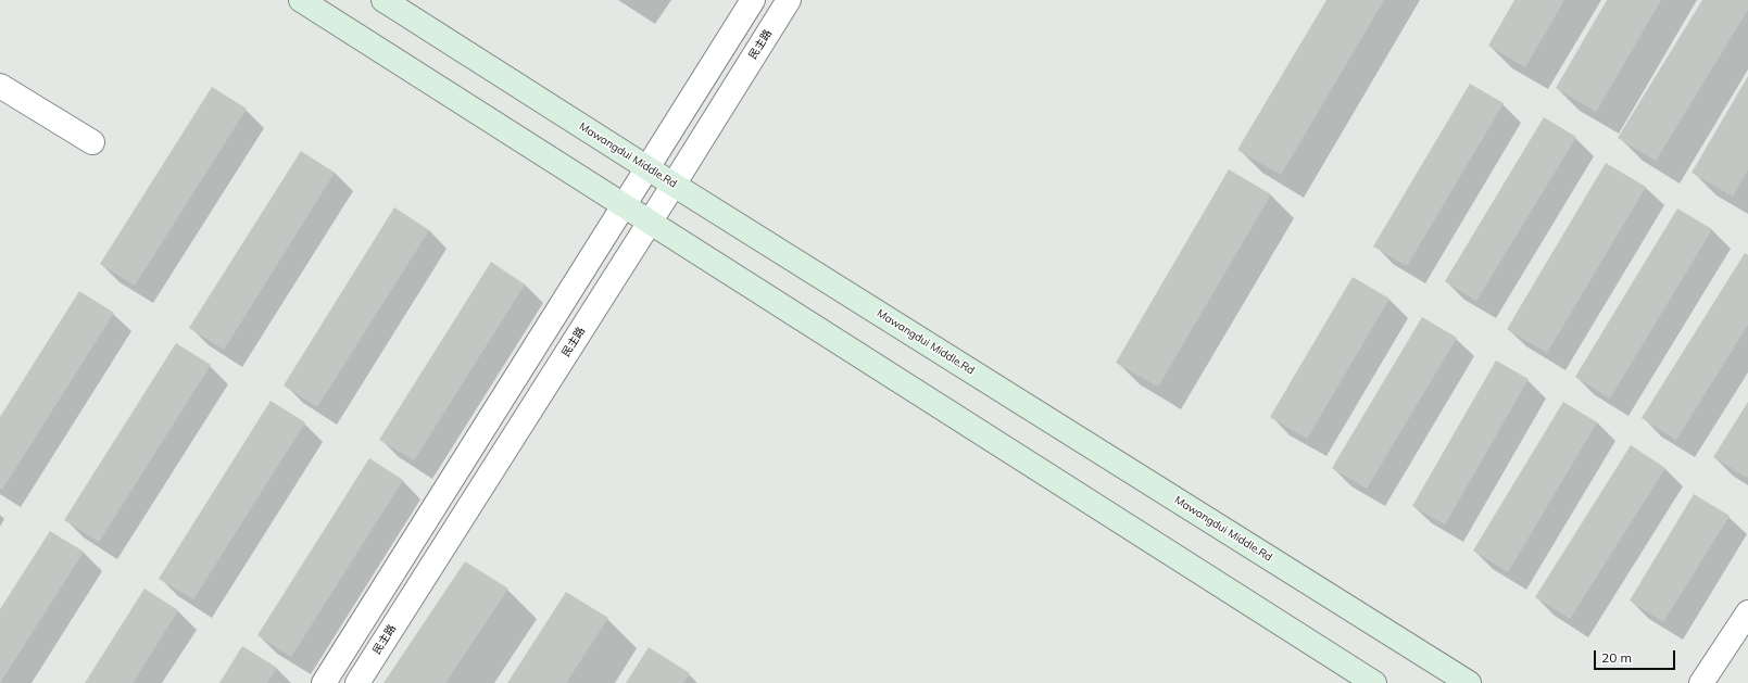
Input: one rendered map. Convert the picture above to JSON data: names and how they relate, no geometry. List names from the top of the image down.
{
  "streets": {
    "main road": ["Mawangdui Middle.Rd"],
    "street": ["民主路"]
  },
  "crossings": [
    ["民主路", "Mawangdui Middle.Rd"]
  ],
  "scale_bar": "20 m"
}
